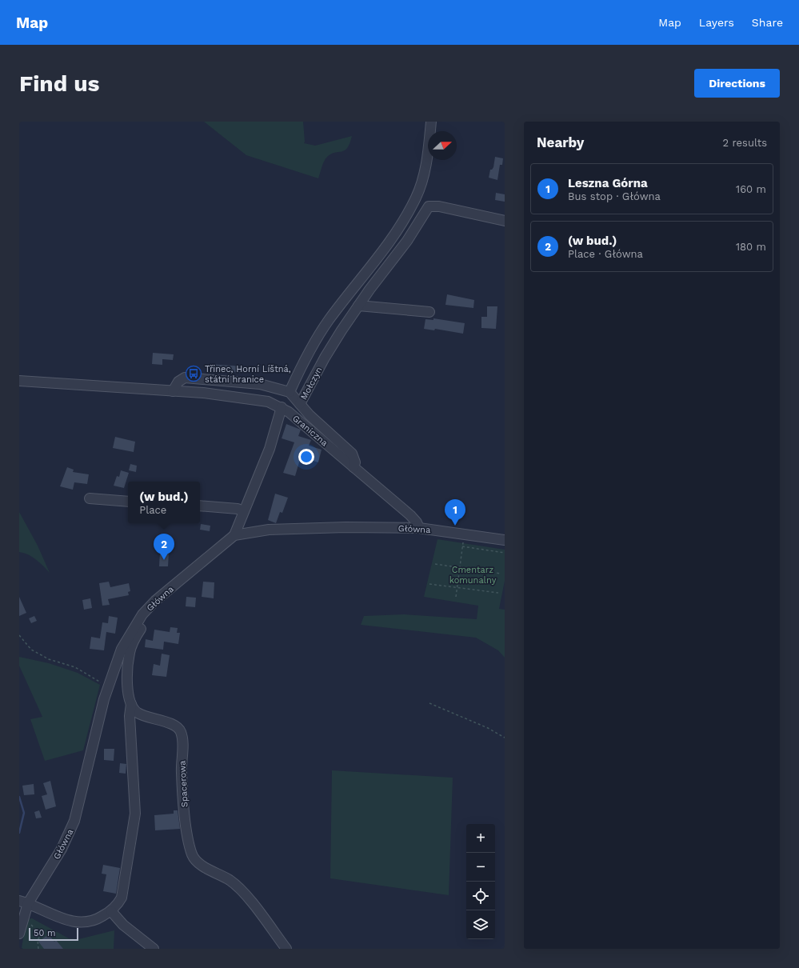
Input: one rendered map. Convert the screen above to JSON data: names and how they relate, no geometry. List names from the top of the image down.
{
  "streets": {
    "street": [
      "Mołczyn",
      "Graniczna",
      "Główna",
      "Spacerowa"
    ]
  },
  "crossings": [
    ["Mołczyn", "Graniczna"],
    ["Graniczna", "Główna"]
  ],
  "parks": ["Cmentarz komunalny"],
  "places": {
    "bus stop": ["Třinec, Horní Líštná, státní hranice"]
  },
  "scale_bar": "50 m",
  "north": "right",
  "page": {
    "header": "Map",
    "nav": ["Map", "Layers", "Share"],
    "buttons": "Directions",
    "title": "Find us",
    "heading": ["Nearby", "2 results"],
    "list": [
      {
        "mark": "1",
        "name": "Leszna Górna",
        "note": "Bus stop · Główna",
        "value": "160 m"
      },
      {
        "mark": "2",
        "name": "(w bud.)",
        "note": "Place · Główna",
        "value": "180 m"
      }
    ],
    "popup": ["(w bud.)", "Place"],
    "pins": ["1", "2"],
    "map_buttons": ["+", "−"],
    "scale": "50 m"
  }
}
